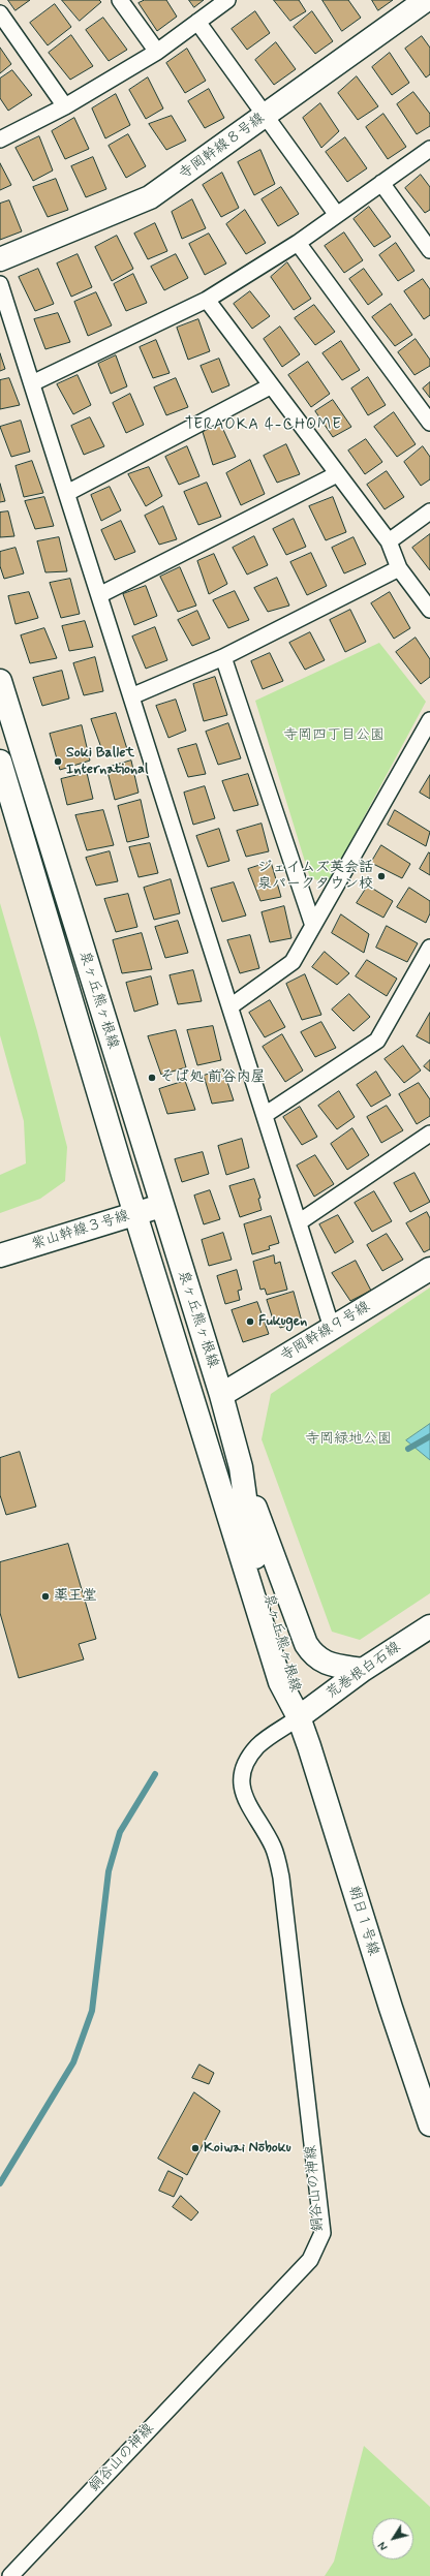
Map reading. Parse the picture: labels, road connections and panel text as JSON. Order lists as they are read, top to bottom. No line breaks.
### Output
{"streets":{"main road":["寺岡幹線８号線","泉ヶ丘熊ヶ根線","紫山幹線３号線","寺岡幹線９号線","荒巻根白石線","朝日１号線"],"street":["銅谷山の神線"]},"crossings":[["泉ヶ丘熊ヶ根線","紫山幹線３号線"],["泉ヶ丘熊ヶ根線","寺岡幹線９号線"],["泉ヶ丘熊ヶ根線","荒巻根白石線"],["泉ヶ丘熊ヶ根線","朝日１号線"],["泉ヶ丘熊ヶ根線","銅谷山の神線"],["荒巻根白石線","朝日１号線"],["荒巻根白石線","銅谷山の神線"],["朝日１号線","銅谷山の神線"]],"districts":["TERAOKA 4-CHOME"],"parks":["寺岡四丁目公園","寺岡緑地公園"],"places":["Soki Ballet International","ジェイムズ英会話 泉パークタウン校","そば処 前谷内屋","Fukugen","薬王堂","Koiwai Nōboku"],"north":"bottom left"}
